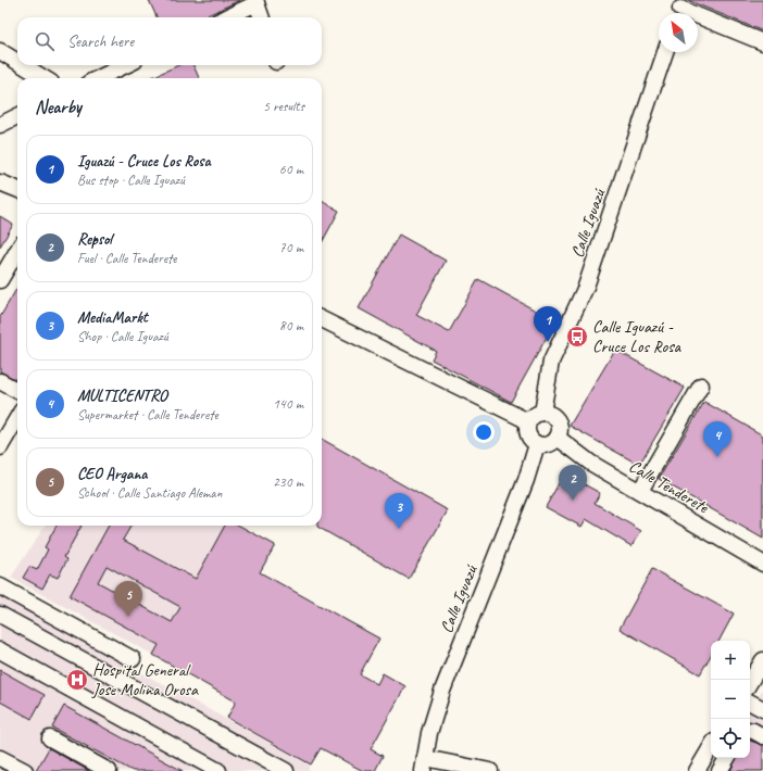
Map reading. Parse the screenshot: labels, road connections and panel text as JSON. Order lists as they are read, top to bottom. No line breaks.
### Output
{"streets":{"street":["Calle Iguazú","Calle Tenderete"]},"crossings":[["Calle Iguazú","Calle Tenderete"]],"places":{"bus stop":["Calle Iguazú - Cruce Los Rosa"],"hospital":["Hospital General Jose Molina Orosa"]},"north":"top left","page":{"search":"Search here","heading":["Nearby","5 results"],"list":[{"mark":"1","name":"Iguazú - Cruce Los Rosa","note":"Bus stop · Calle Iguazú","value":"60 m"},{"mark":"2","name":"Repsol","note":"Fuel · Calle Tenderete","value":"70 m"},{"mark":"3","name":"MediaMarkt","note":"Shop · Calle Iguazú","value":"80 m"},{"mark":"4","name":"MULTICENTRO","note":"Supermarket · Calle Tenderete","value":"140 m"},{"mark":"5","name":"CEO Argana","note":"School · Calle Santiago Aleman","value":"230 m"}],"pins":["1","4","2","3","5"],"map_buttons":["+","−"]}}
